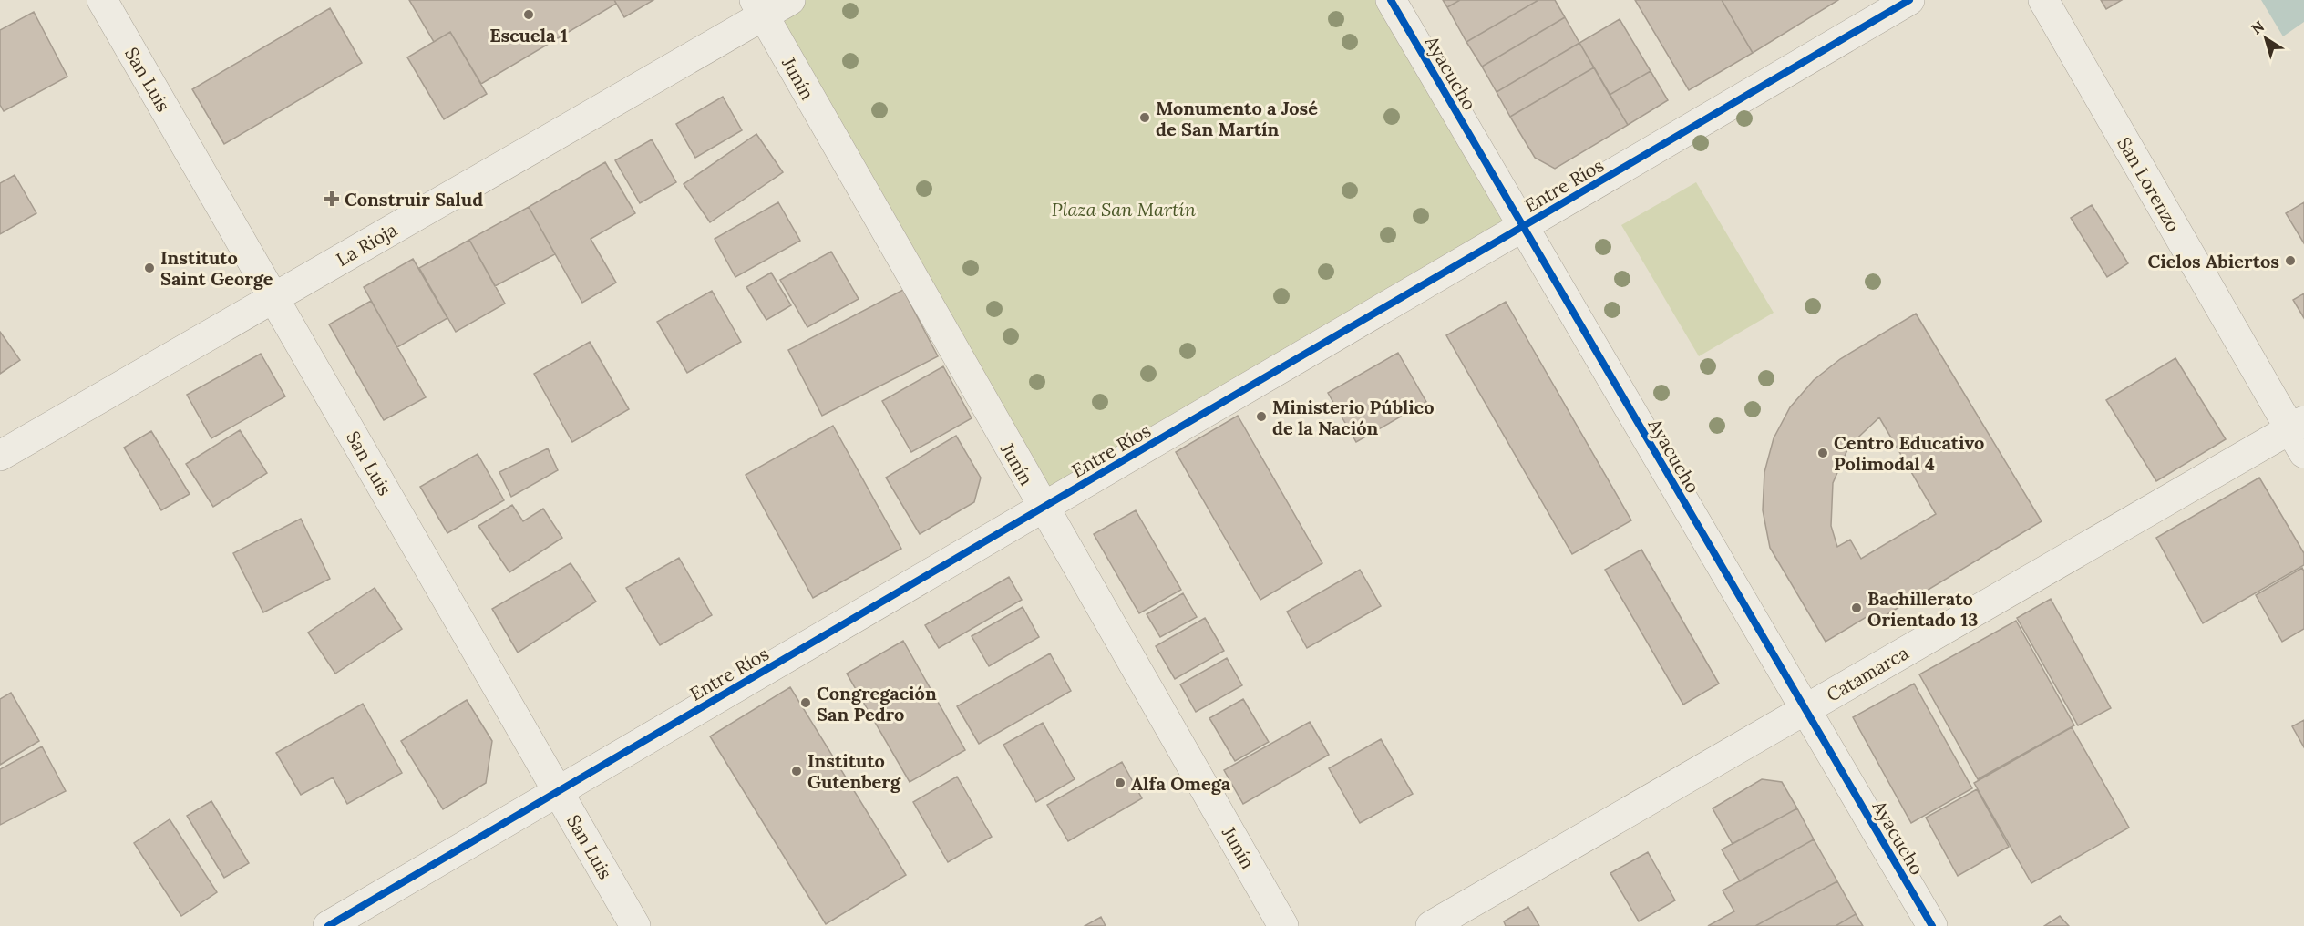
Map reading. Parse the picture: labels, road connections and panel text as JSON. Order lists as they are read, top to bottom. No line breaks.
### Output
{"streets":{"street":["Ayacucho","Junín","San Luis","San Lorenzo","Entre Ríos","La Rioja","Catamarca"]},"crossings":[["Ayacucho","Entre Ríos"],["Ayacucho","Catamarca"],["Junín","Entre Ríos"],["Junín","La Rioja"],["San Luis","Entre Ríos"],["San Luis","La Rioja"],["San Lorenzo","Catamarca"]],"parks":["Plaza San Martín"],"places":{"other":["Escuela 1","Monumento a José de San Martín","Cielos Abiertos","Instituto Saint George","Ministerio Público de la Nación","Centro Educativo Polimodal 4","Bachillerato Orientado 13","Congregación San Pedro","Instituto Gutenberg","Alfa Omega"],"health":["Construir Salud"]},"north":"top left"}
